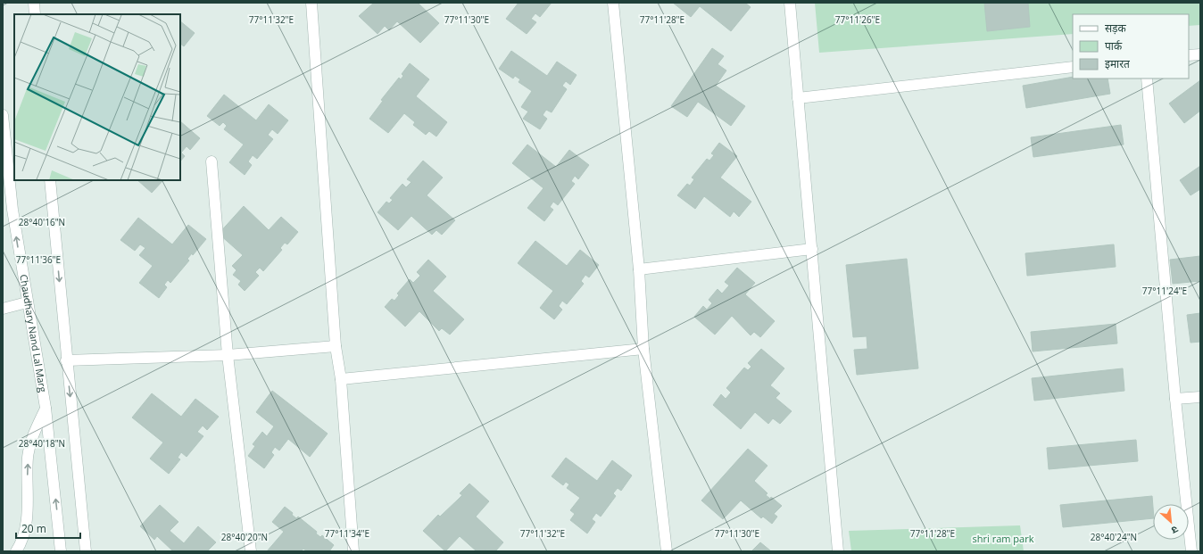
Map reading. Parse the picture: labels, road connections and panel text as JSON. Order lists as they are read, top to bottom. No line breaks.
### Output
{"streets":{"street":["Chaudhary Nand Lal Marg"]},"parks":["shri ram park"],"legend":["सड़क","पार्क","इमारत"],"scale_bar":"20 m","north":"bottom right","coordinates":["77°11'32\"E","77°11'30\"E","77°11'28\"E","77°11'26\"E","28°40'16\"N","77°11'36\"E","77°11'24\"E","28°40'18\"N","77°11'34\"E","28°40'20\"N","28°40'24\"N"]}
